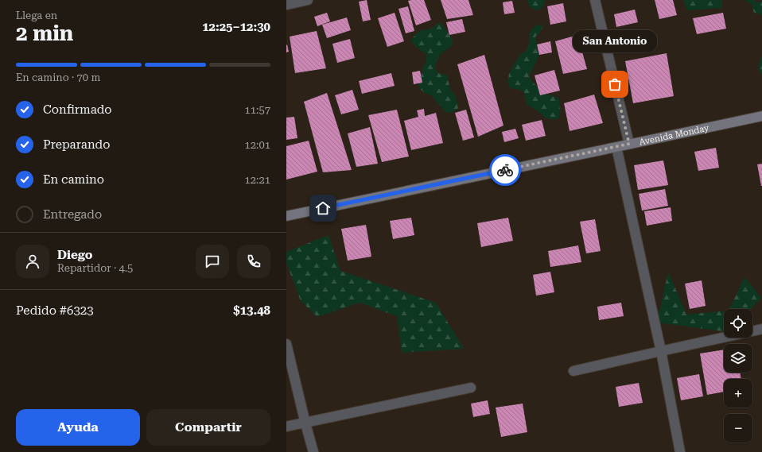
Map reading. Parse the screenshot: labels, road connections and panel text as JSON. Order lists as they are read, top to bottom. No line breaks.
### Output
{"streets":{"main road":["Avenida Monday"]},"places":["San Antonio"],"page":{"heading":["2 min","Llega en","12:25–12:30"],"panel":["Diego","Repartidor · 4.5","Pedido #6323","$13.48"],"bubble":"San Antonio","bar":"En camino · 70 m","list":[["Confirmado","11:57"],["Preparando","12:01"],["En camino","12:21"],"Entregado"],"map_buttons":["+","−"],"buttons":["Ayuda","Compartir"]}}
